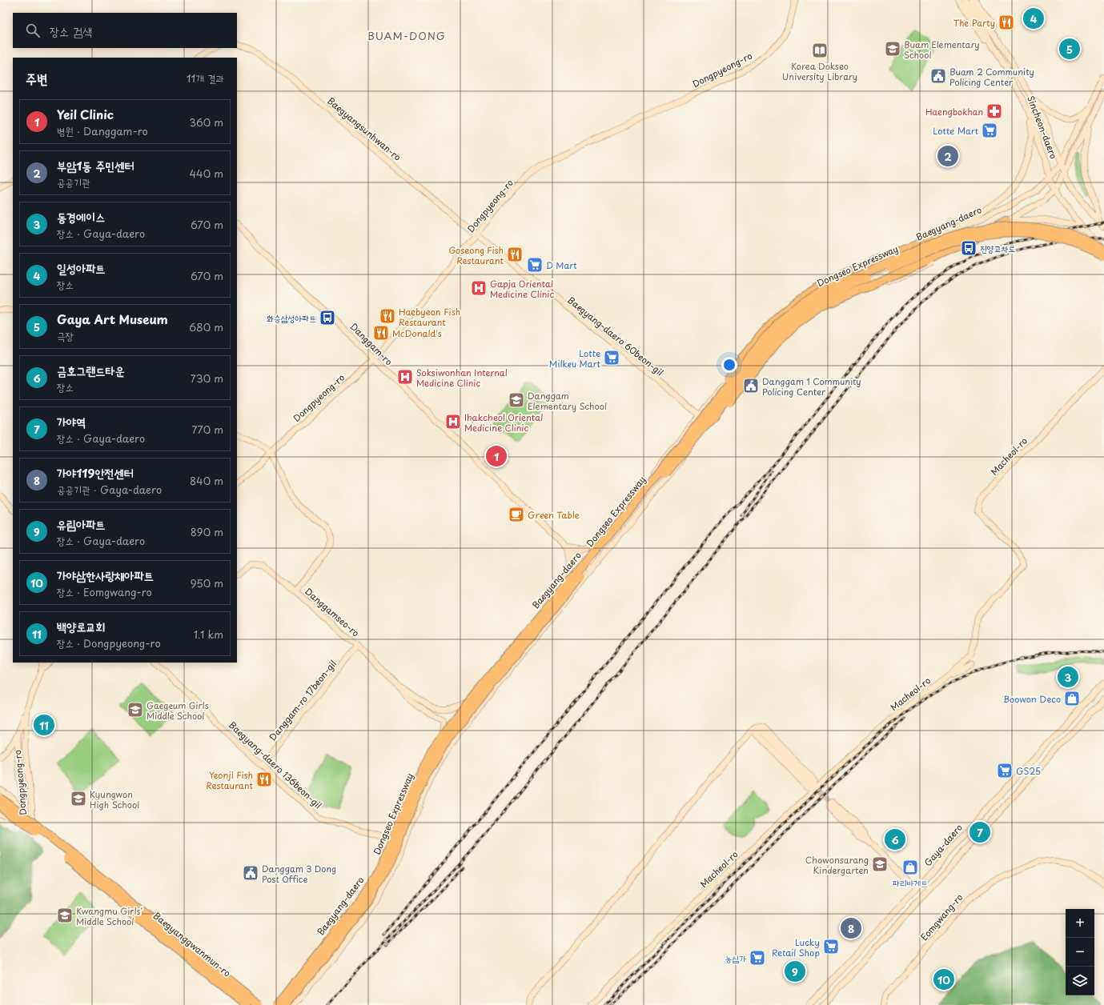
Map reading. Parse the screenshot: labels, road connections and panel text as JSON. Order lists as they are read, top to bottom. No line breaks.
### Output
{"streets":{"highway":["Dongseo Expressway"],"main road":["Dongpyeong-ro","Sincheon-daero","Baegyangsunhwan-ro","Baegyang-daero","Baegyang-daero 60beon-gil","Danggam-ro","Macheol-ro","Danggamseo-ro","Danggam-ro 17beon-gil","Baegyang-daero 136beon-gil","Gaya-daero","Eomgwang-ro","Baegyanggwanmun-ro"]},"crossings":[["Dongpyeong-ro","Baegyangsunhwan-ro"],["Dongpyeong-ro","Baegyang-daero 60beon-gil"],["Dongpyeong-ro","Danggam-ro"],["Dongpyeong-ro","Danggamseo-ro"],["Dongpyeong-ro","Baegyanggwanmun-ro"],["Sincheon-daero","Baegyang-daero"],["Sincheon-daero","Dongseo Expressway"],["Baegyangsunhwan-ro","Baegyang-daero 60beon-gil"],["Baegyang-daero","Baegyang-daero 60beon-gil"],["Baegyang-daero","Danggam-ro"],["Baegyang-daero","Baegyang-daero 136beon-gil"],["Danggamseo-ro","Danggam-ro 17beon-gil"],["Danggam-ro 17beon-gil","Baegyang-daero 136beon-gil"]],"districts":["BUAM-DONG"],"places":{"restaurant":["The Party","Goseong Fish Restaurant","Haebyeon Fish Restaurant","McDonald's","Yeonji Fish Restaurant"],"school or university":["Buam Elementary School","Danggam Elementary School","Gaegeum Girls Middle School","Kyungwon High School","Chowonsarang Kindergarten","Kwangmu Girls' Middle School"],"library":["Korea Dokseo University Library"],"public building":["Buam 2 Community Policing Center","Danggam 1 Community Policing Center","Danggam 3 Dong Post Office"],"pharmacy":["Haengbokhan"],"supermarket":["Lotte Mart","D Mart","Lotte Milkeu Mart","GS25","Lucky Retail Shop","농심가"],"bus stop":["진양교차로","화승삼성아파트"],"hospital":["Gapja Oriental Medicine Clinic","Soksiwonhan Internal Medicine Clinic","Ihakcheol Oriental Medicine Clinic"],"cafe":["Green Table"],"shop":["Boowon Deco","파리바게트"]},"page":{"pins":["4","5","2","1","3","11","7","6","8","9","10"],"search":"장소 검색","heading":["주변","11개 결과"],"list":[{"mark":"1","name":"Yeil Clinic","note":"병원 · Danggam-ro","value":"360 m"},{"mark":"2","name":"부암1동 주민센터","note":"공공기관","value":"440 m"},{"mark":"3","name":"동경에이스","note":"장소 · Gaya-daero","value":"670 m"},{"mark":"4","name":"일성아파트","note":"장소","value":"670 m"},{"mark":"5","name":"Gaya Art Museum","note":"극장","value":"680 m"},{"mark":"6","name":"금호그랜드타운","note":"장소","value":"730 m"},{"mark":"7","name":"가야역","note":"장소 · Gaya-daero","value":"770 m"},{"mark":"8","name":"가야119안전센터","note":"공공기관 · Gaya-daero","value":"840 m"},{"mark":"9","name":"유림아파트","note":"장소 · Gaya-daero","value":"890 m"},{"mark":"10","name":"가야삼한사랑채아파트","note":"장소 · Eomgwang-ro","value":"950 m"},{"mark":"11","name":"백양로교회","note":"장소 · Dongpyeong-ro","value":"1.1 km"}],"map_buttons":["+","−"]}}
